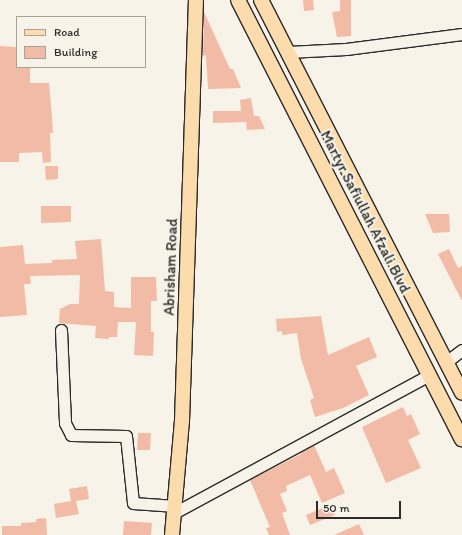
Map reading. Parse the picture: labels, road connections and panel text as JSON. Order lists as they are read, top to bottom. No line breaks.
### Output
{"streets":{"main road":["Martyr Safiullah Afzali Blvd","Abrisham Road"]},"legend":["Road","Building"],"scale_bar":"50 m"}
